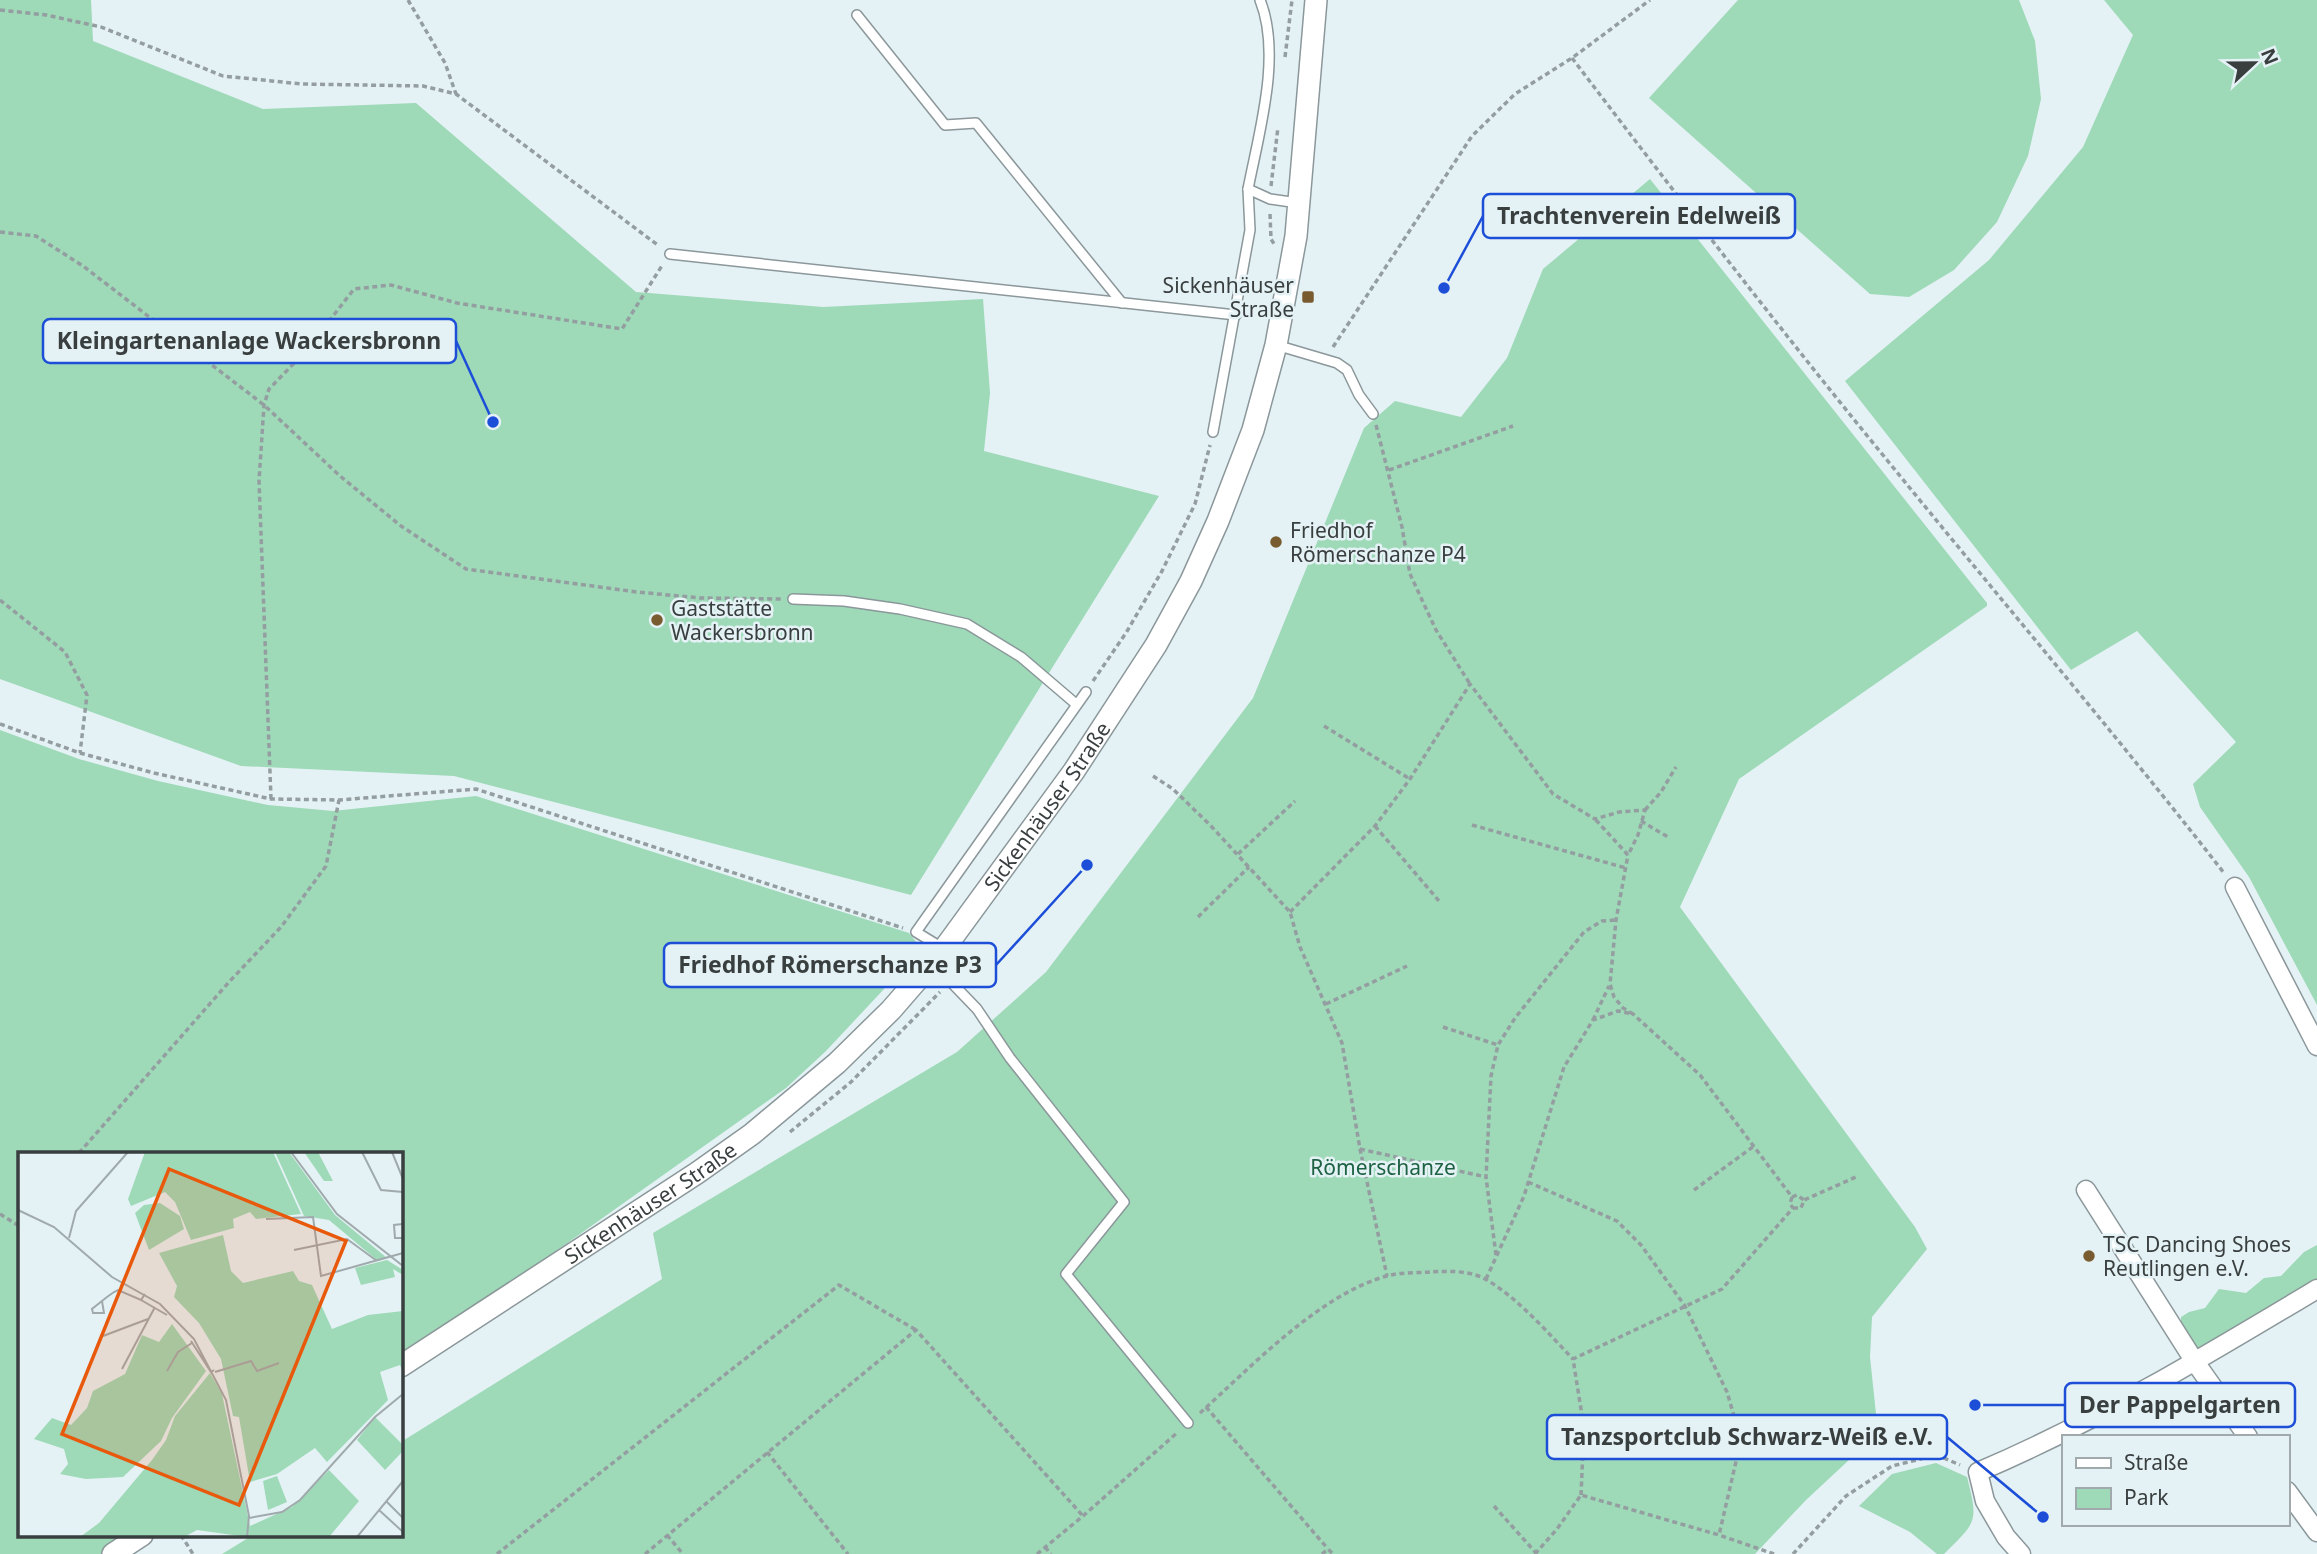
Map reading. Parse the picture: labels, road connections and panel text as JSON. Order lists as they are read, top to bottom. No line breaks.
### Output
{"streets":{"street":["Sickenhäuser Straße"]},"parks":["Römerschanze"],"places":{"other":["Trachtenverein Edelweiß","Kleingartenanlage Wackersbronn","Friedhof Römerschanze P4","Gaststätte Wackersbronn","Friedhof Römerschanze P3","TSC Dancing Shoes Reutlingen e.V.","Der Pappelgarten","Tanzsportclub Schwarz-Weiß e.V."],"transit":["Sickenhäuser Straße"]},"legend":["Straße","Park"],"north":"right"}
